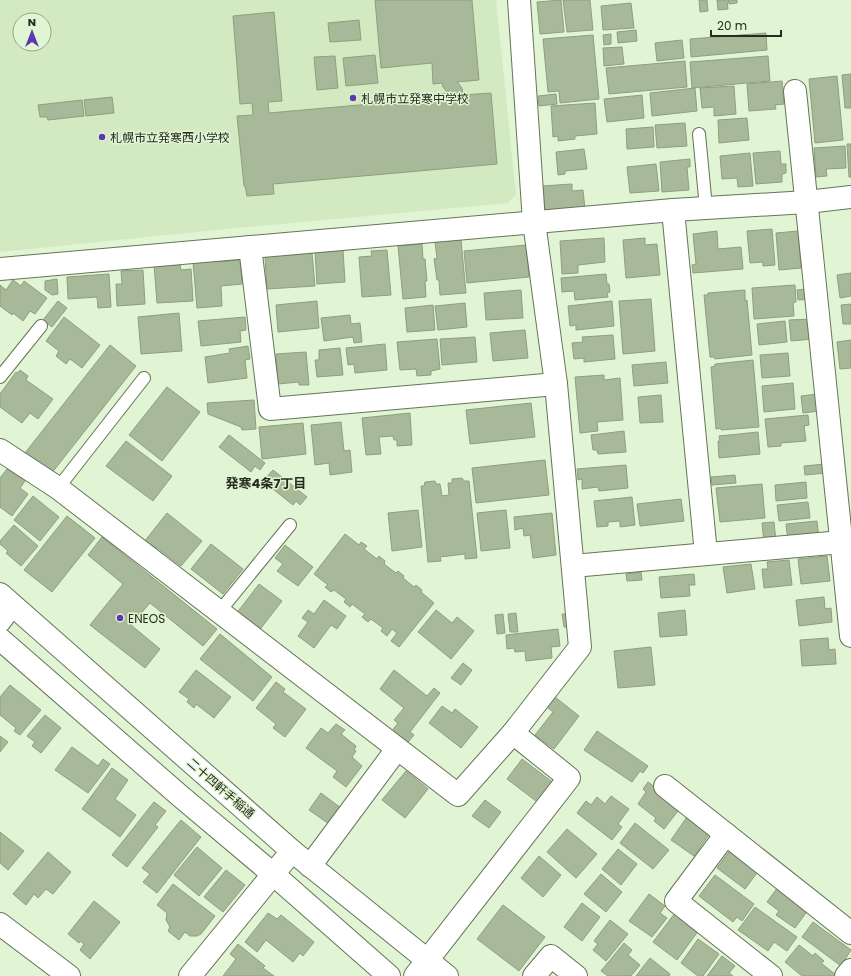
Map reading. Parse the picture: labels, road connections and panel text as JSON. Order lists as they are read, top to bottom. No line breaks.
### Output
{"streets":{"street":["二十四軒手稲通"]},"districts":["発寒4条7丁目"],"places":["札幌市立発寒中学校","札幌市立発寒西小学校","ENEOS"],"scale_bar":"20 m","north":"top"}
